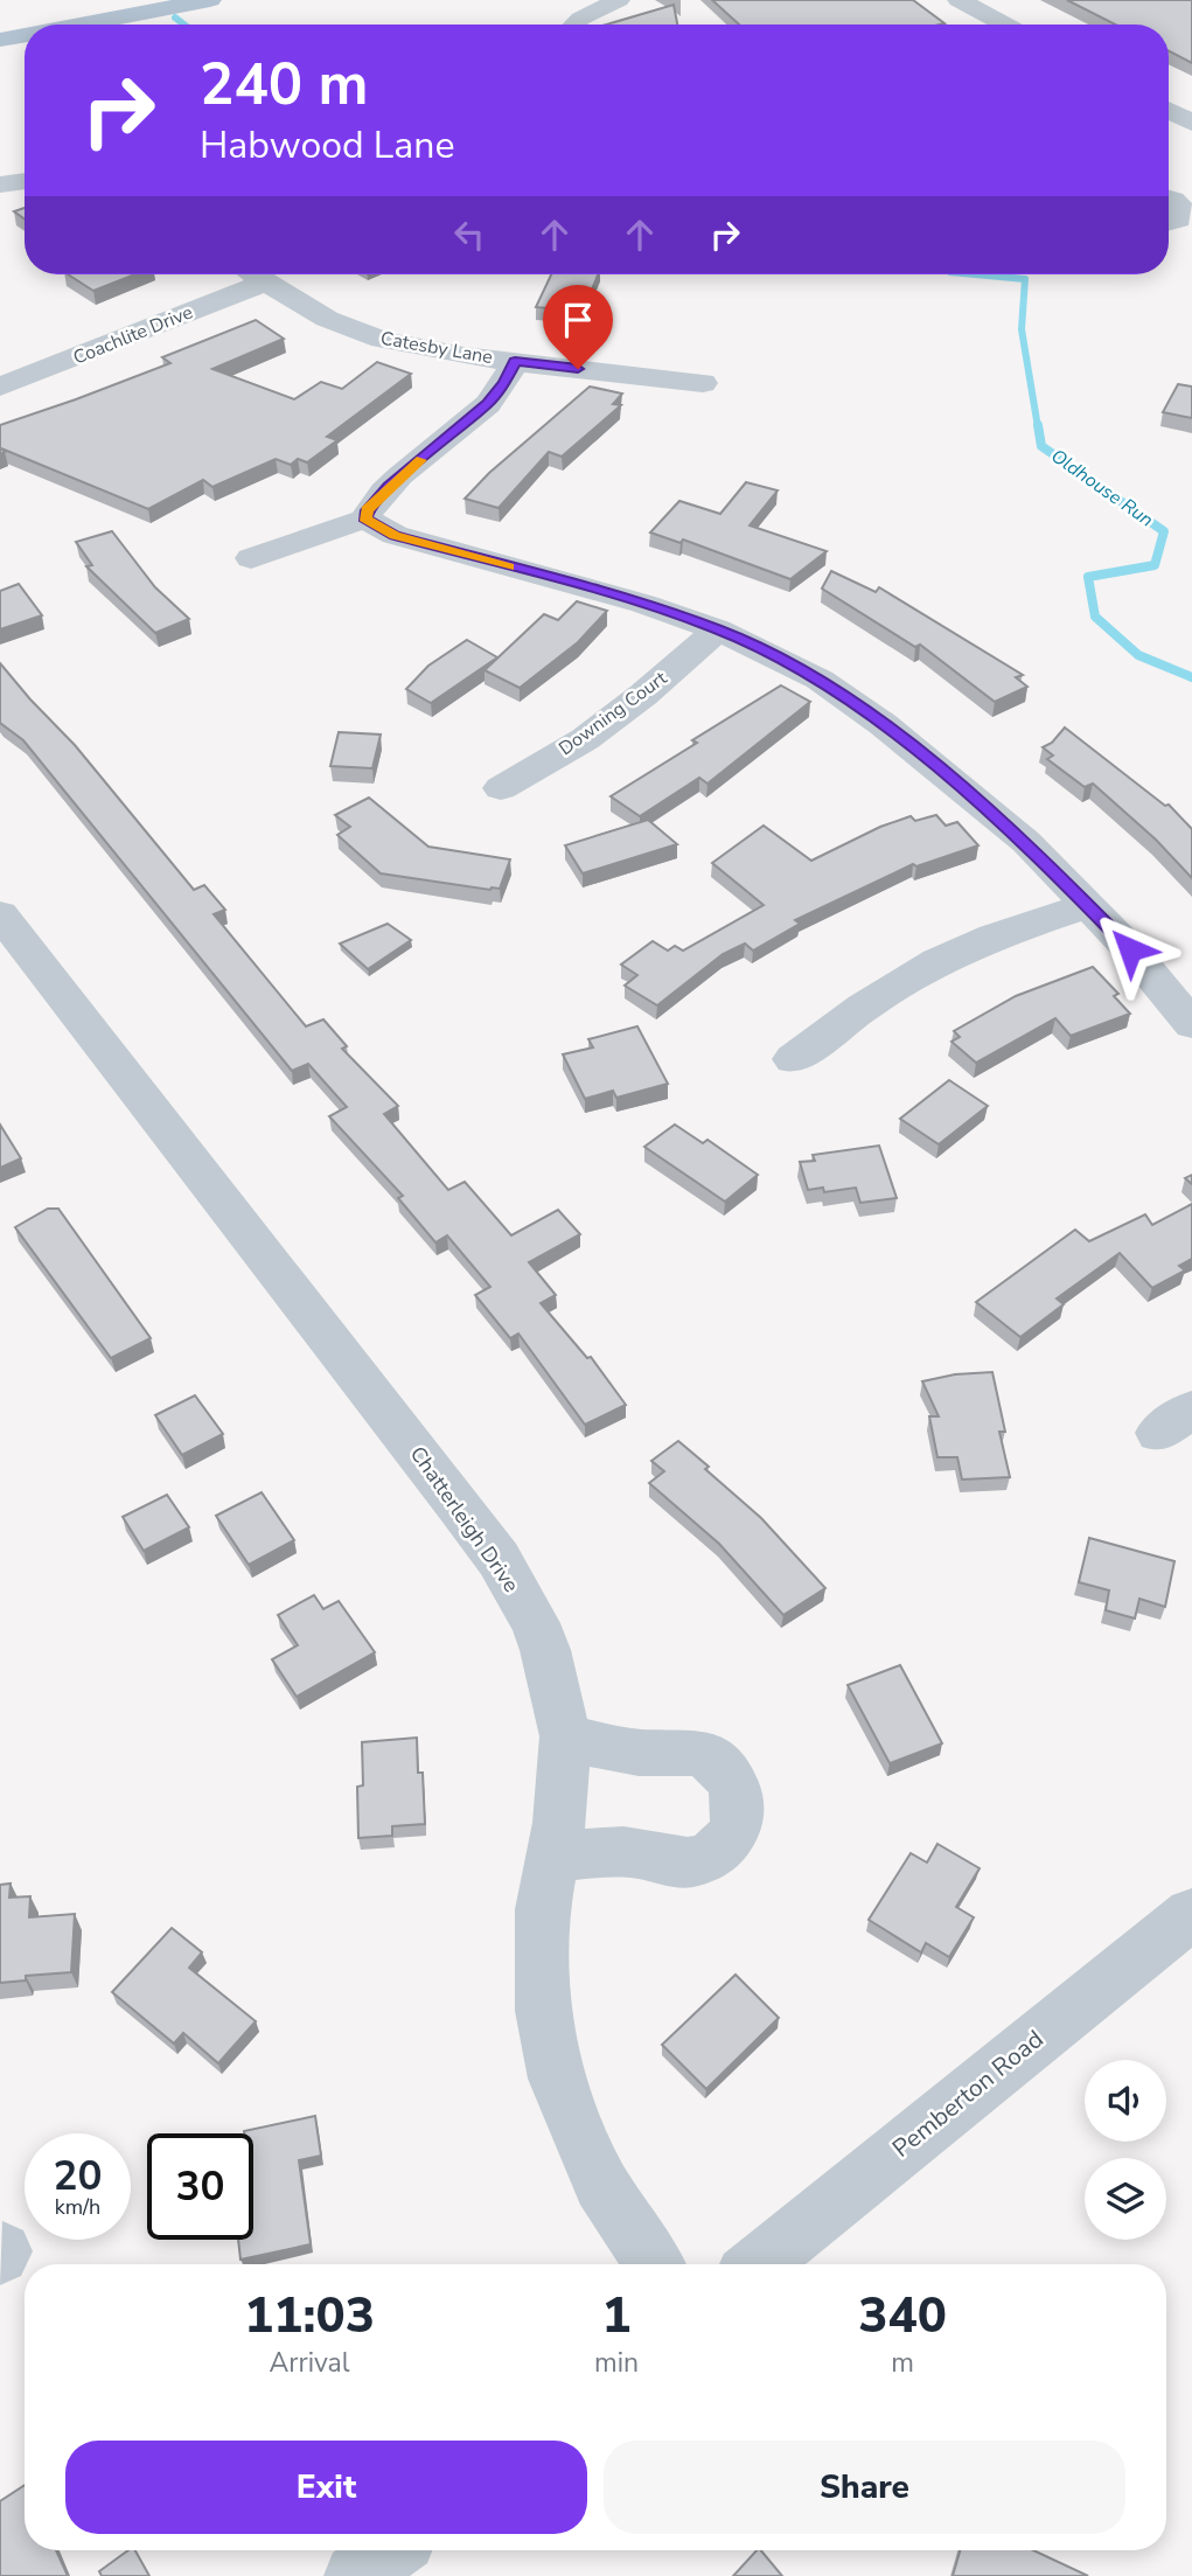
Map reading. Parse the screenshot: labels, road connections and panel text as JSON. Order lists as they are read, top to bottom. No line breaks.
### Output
{"streets":{"street":["Coachlite Drive","Catesby Lane","Downing Court","Chatterleigh Drive","Pemberton Road"]},"crossings":[["Coachlite Drive","Catesby Lane"]],"water":["Oldhouse Run"],"page":{"turn":["240 m","Habwood Lane"],"speed":"20 km/h","limit":"30","eta":["11:03","Arrival","1","min","340","m"],"buttons":["Exit","Share"]}}
